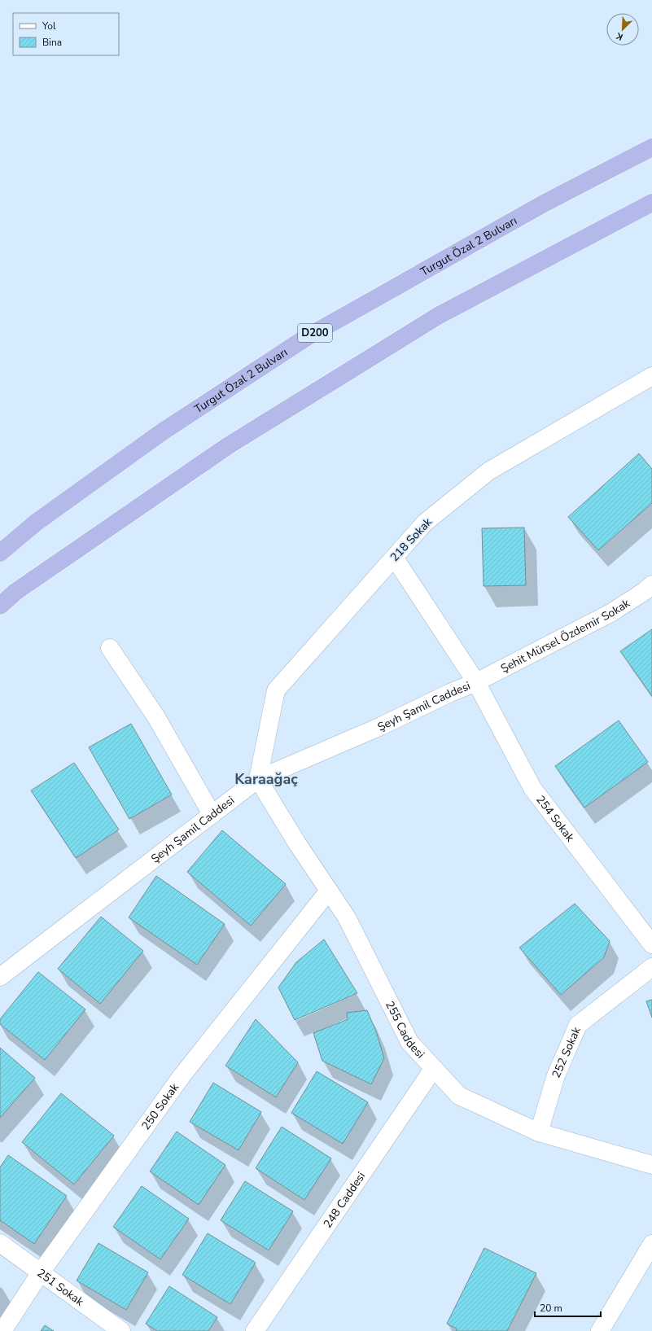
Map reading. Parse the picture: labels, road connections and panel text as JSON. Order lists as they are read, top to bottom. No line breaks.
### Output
{"streets":{"highway":["Turgut Özal 2 Bulvarı","D200"],"street":["218 Sokak","Şehit Mürsel Özdemir Sokak","Şeyh Şamil Caddesi","254 Sokak","255 Caddesi","252 Sokak","250 Sokak","248 Caddesi","251 Sokak"]},"crossings":[["218 Sokak","Şeyh Şamil Caddesi"],["218 Sokak","254 Sokak"],["218 Sokak","255 Caddesi"],["Şehit Mürsel Özdemir Sokak","Şeyh Şamil Caddesi"],["Şehit Mürsel Özdemir Sokak","254 Sokak"],["Şeyh Şamil Caddesi","254 Sokak"],["Şeyh Şamil Caddesi","255 Caddesi"],["255 Caddesi","252 Sokak"],["255 Caddesi","250 Sokak"],["255 Caddesi","248 Caddesi"],["250 Sokak","251 Sokak"]],"districts":["Karaağaç"],"legend":["Yol","Bina"],"scale_bar":"20 m","north":"bottom left"}
